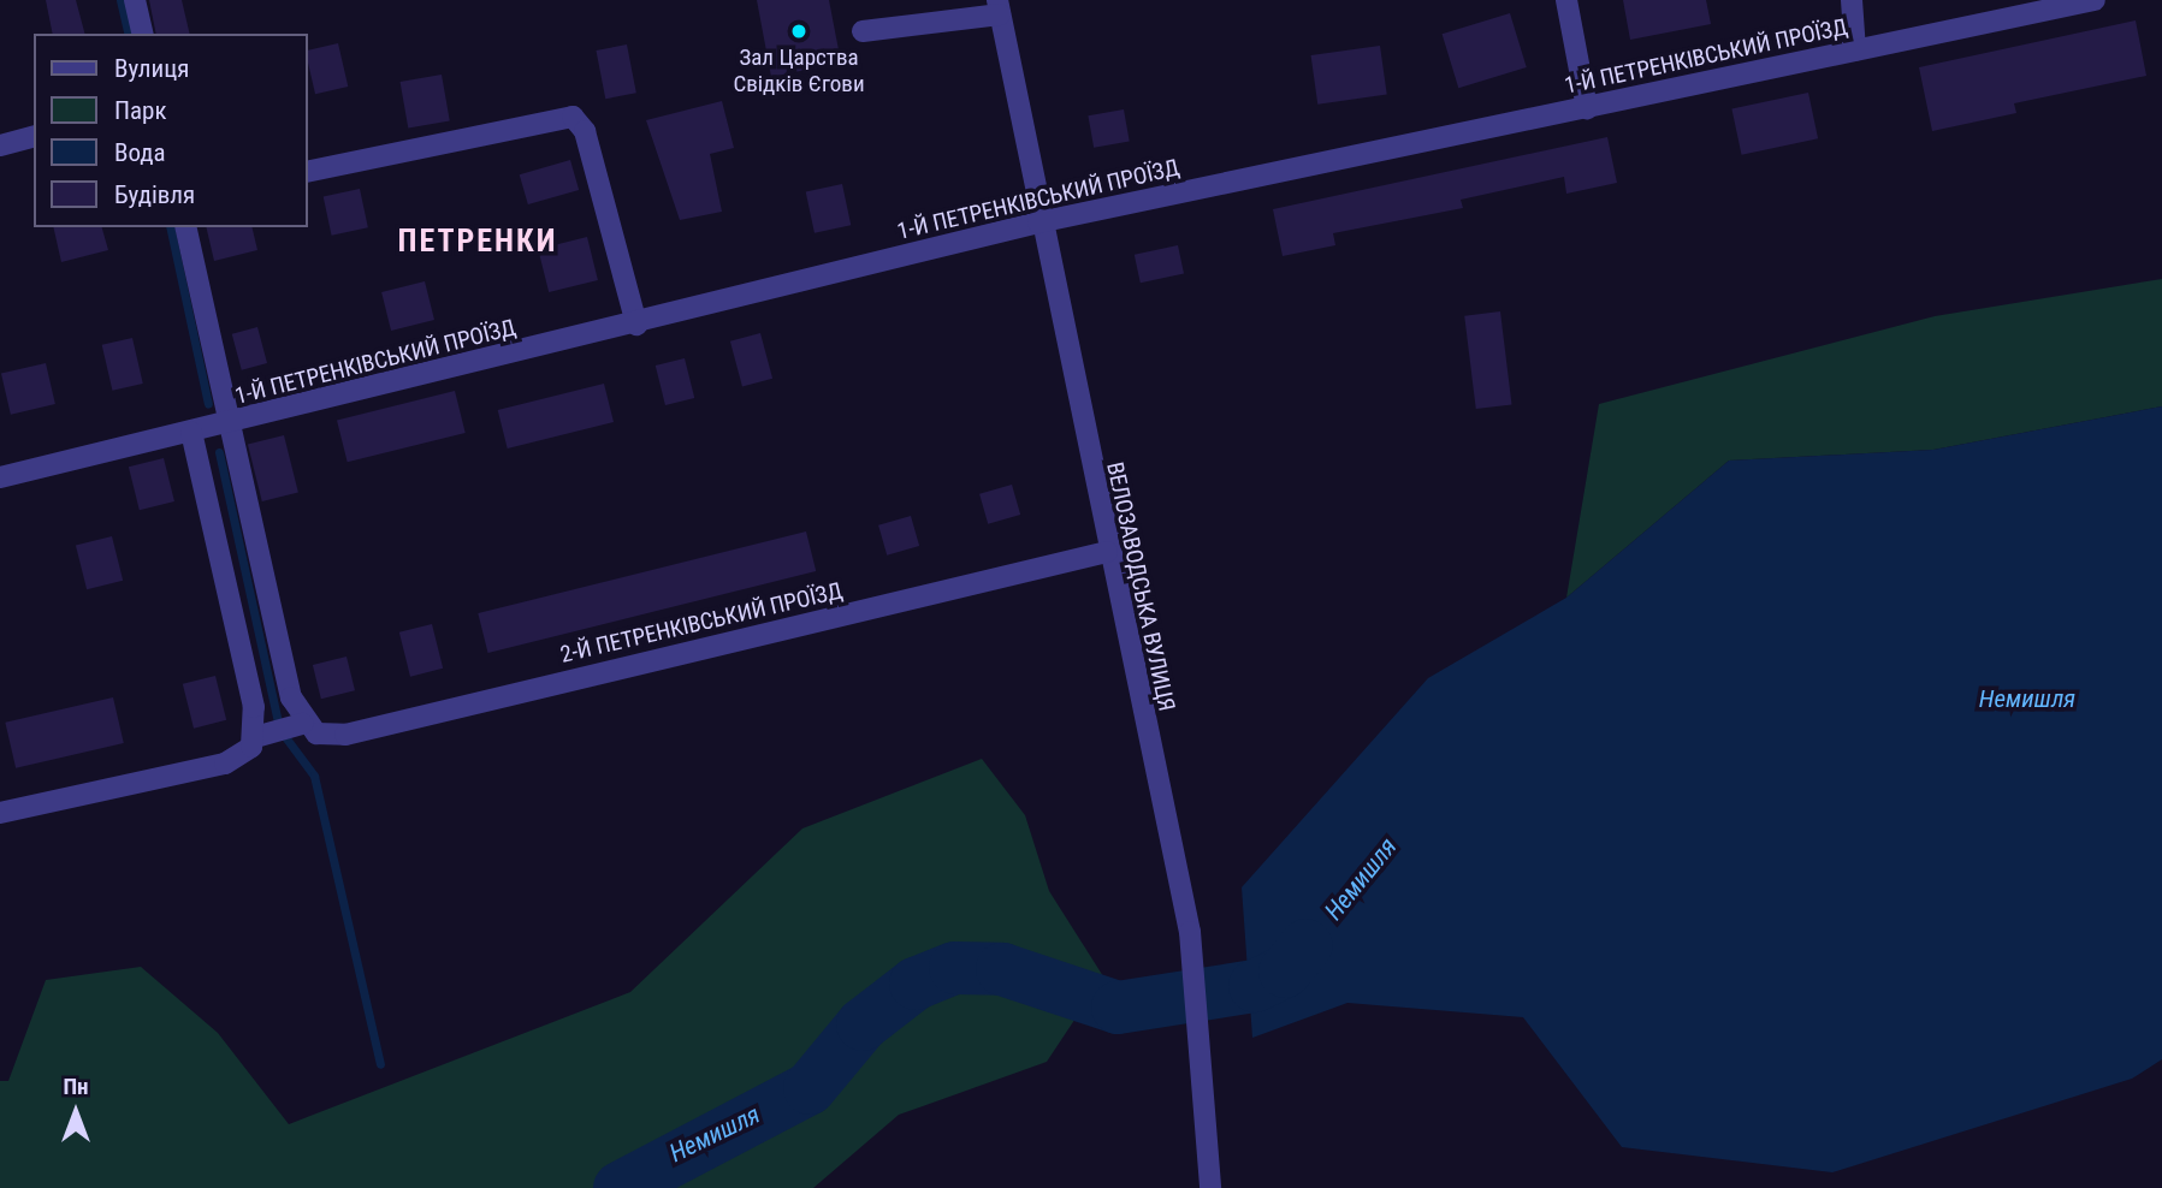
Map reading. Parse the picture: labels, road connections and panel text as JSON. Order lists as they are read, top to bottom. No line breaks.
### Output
{"streets":{"street":["1-Й ПЕТРЕНКІВСЬКИЙ ПРОЇЗД","ВЕЛОЗАВОДСЬКА ВУЛИЦЯ","2-Й ПЕТРЕНКІВСЬКИЙ ПРОЇЗД"]},"crossings":[["1-Й ПЕТРЕНКІВСЬКИЙ ПРОЇЗД","ВЕЛОЗАВОДСЬКА ВУЛИЦЯ"],["ВЕЛОЗАВОДСЬКА ВУЛИЦЯ","2-Й ПЕТРЕНКІВСЬКИЙ ПРОЇЗД"]],"districts":["ПЕТРЕНКИ"],"water":["Немишля"],"places":["Зал Царства Свідків Єгови"],"legend":["Вулиця","Парк","Вода","Будівля"],"north":"top"}
